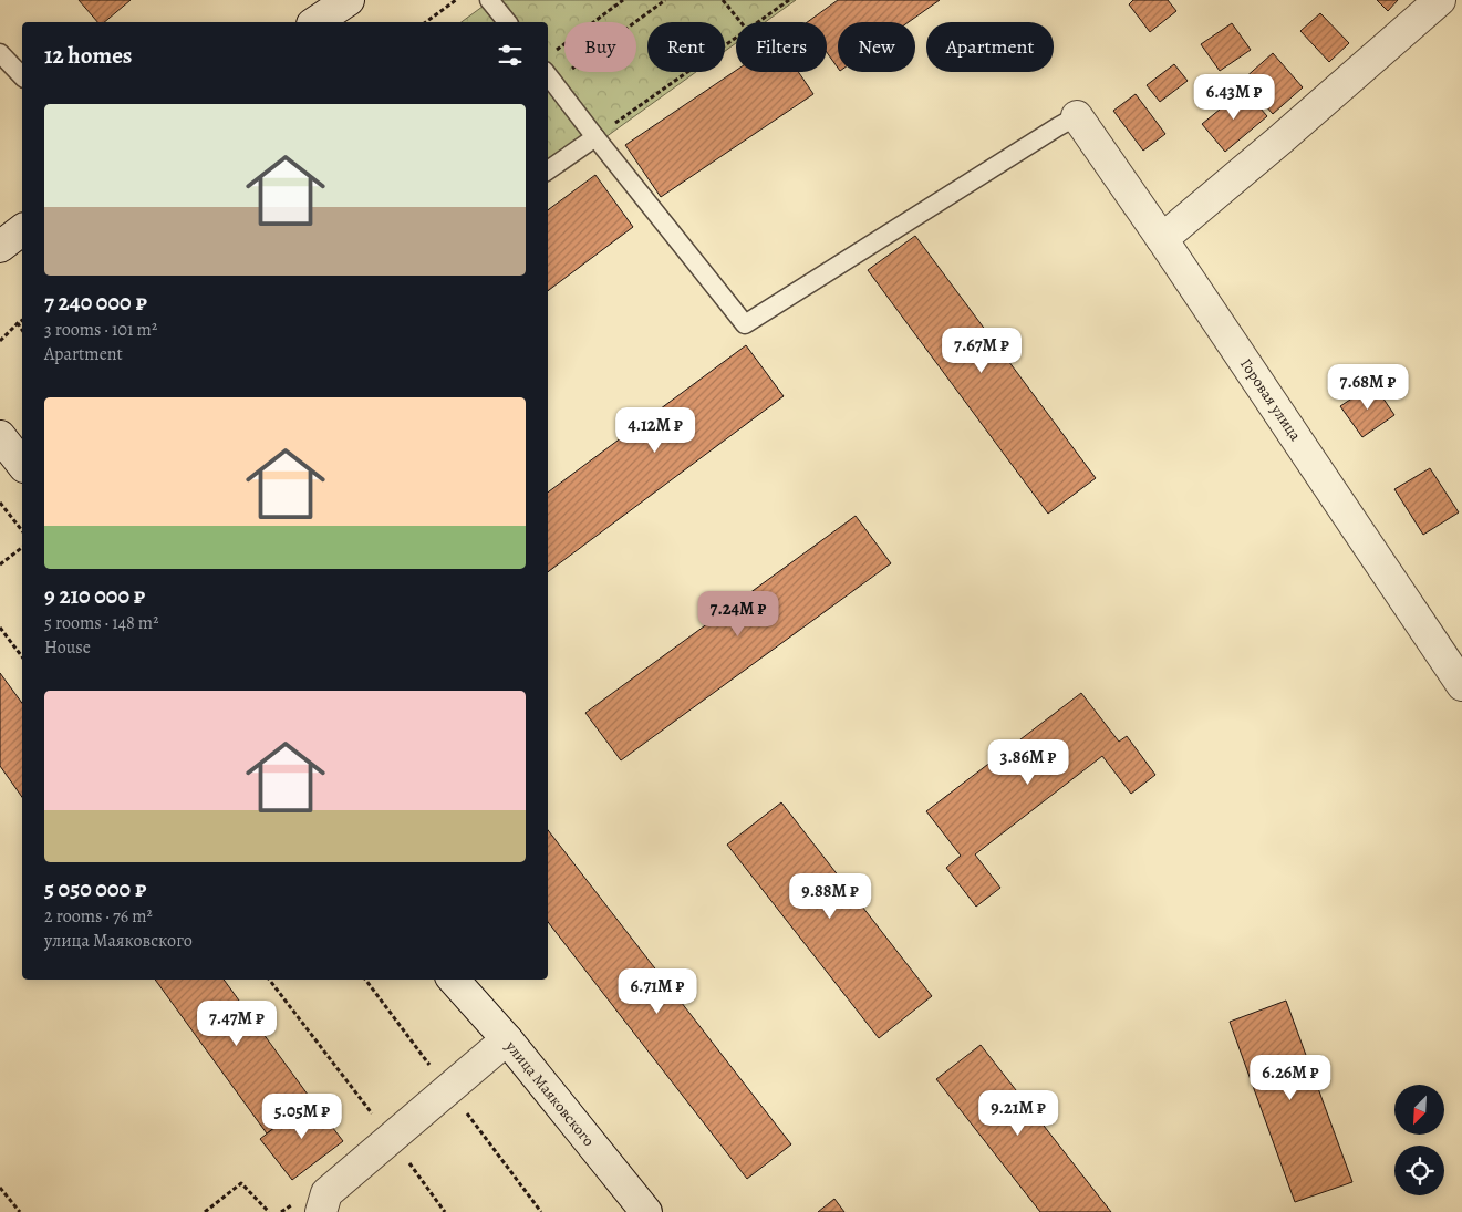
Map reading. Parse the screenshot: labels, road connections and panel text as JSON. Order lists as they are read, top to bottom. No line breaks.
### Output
{"streets":{"street":["Горовая улица","улица Маяковского"]},"north":"bottom left","page":{"chip":["Buy","Rent","Filters","New","Apartment"],"heading":"12 homes","price":["6.43M ₽","7.67M ₽","7.68M ₽","4.12M ₽","7.24M ₽","3.86M ₽","9.88M ₽","6.71M ₽","7.47M ₽","6.26M ₽","9.21M ₽","5.05M ₽"],"list":[{"name":"7 240 000 ₽","note":"3 rooms · 101 m² · Apartment"},{"name":"9 210 000 ₽","note":"5 rooms · 148 m² · House"},{"name":"5 050 000 ₽","note":"2 rooms · 76 m² · улица Маяковского"}]}}
